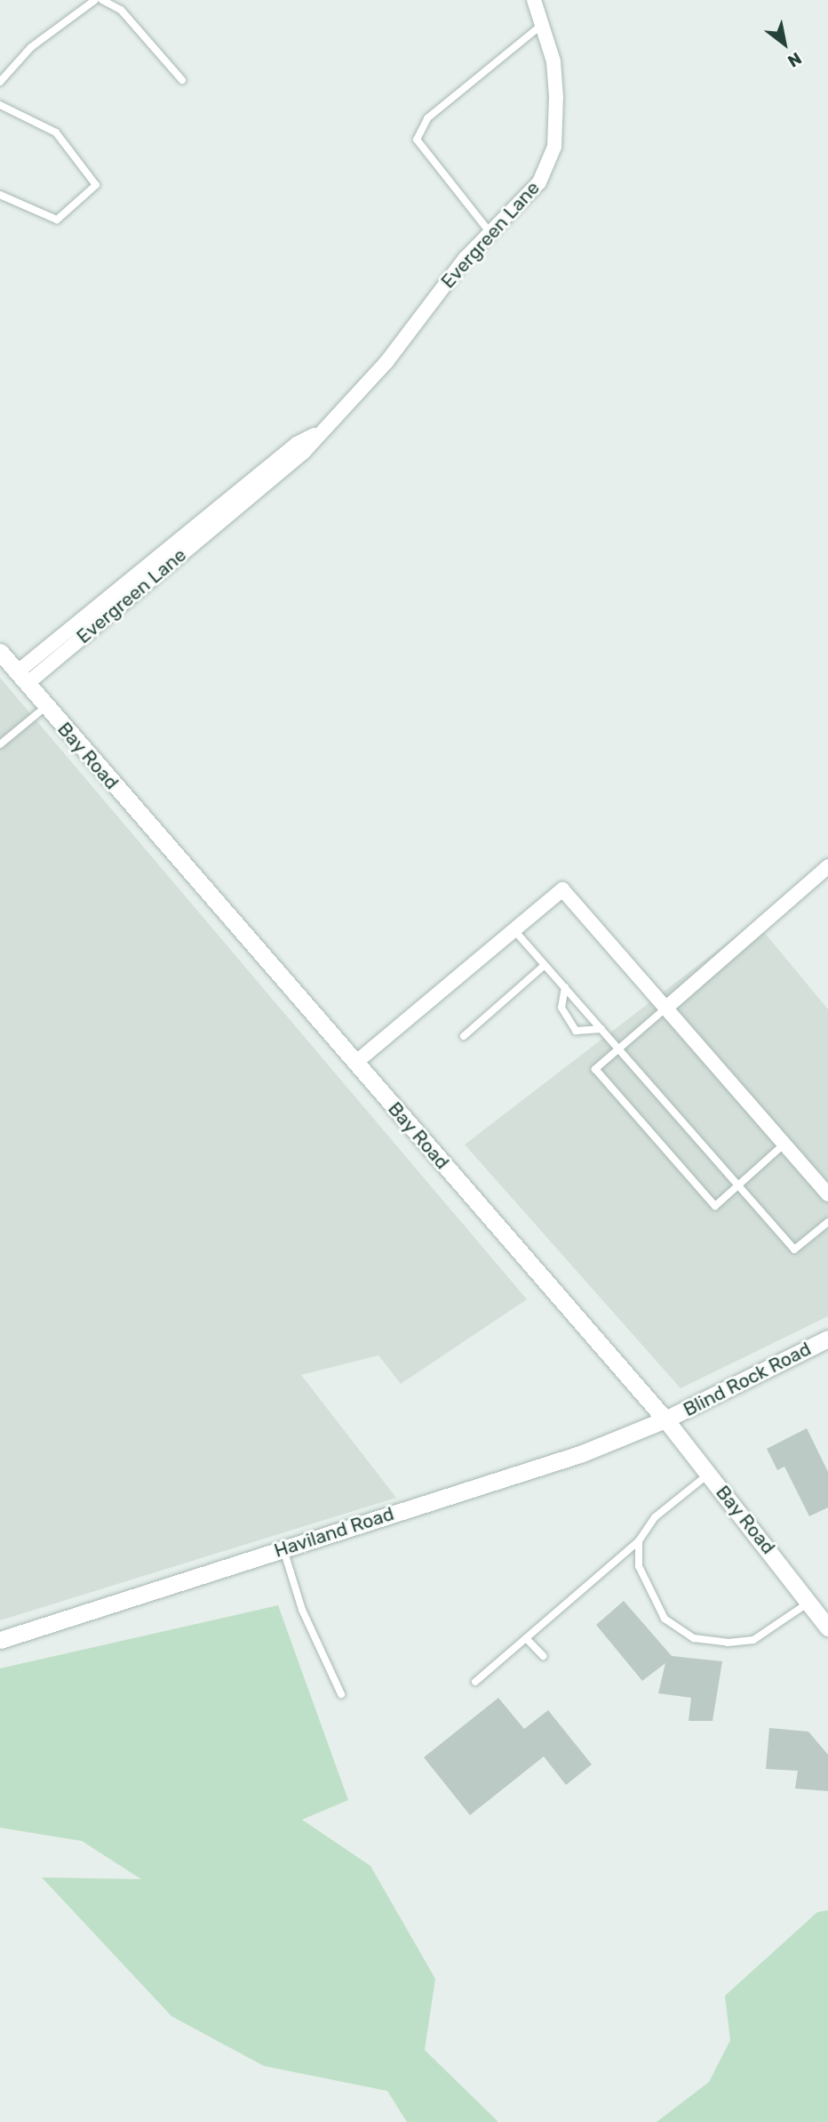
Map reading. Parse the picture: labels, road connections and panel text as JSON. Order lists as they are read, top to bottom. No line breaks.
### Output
{"streets":{"street":["Evergreen Lane","Bay Road","Blind Rock Road","Haviland Road"]},"crossings":[["Evergreen Lane","Bay Road"],["Bay Road","Blind Rock Road"],["Bay Road","Haviland Road"],["Blind Rock Road","Haviland Road"]],"north":"bottom right"}
